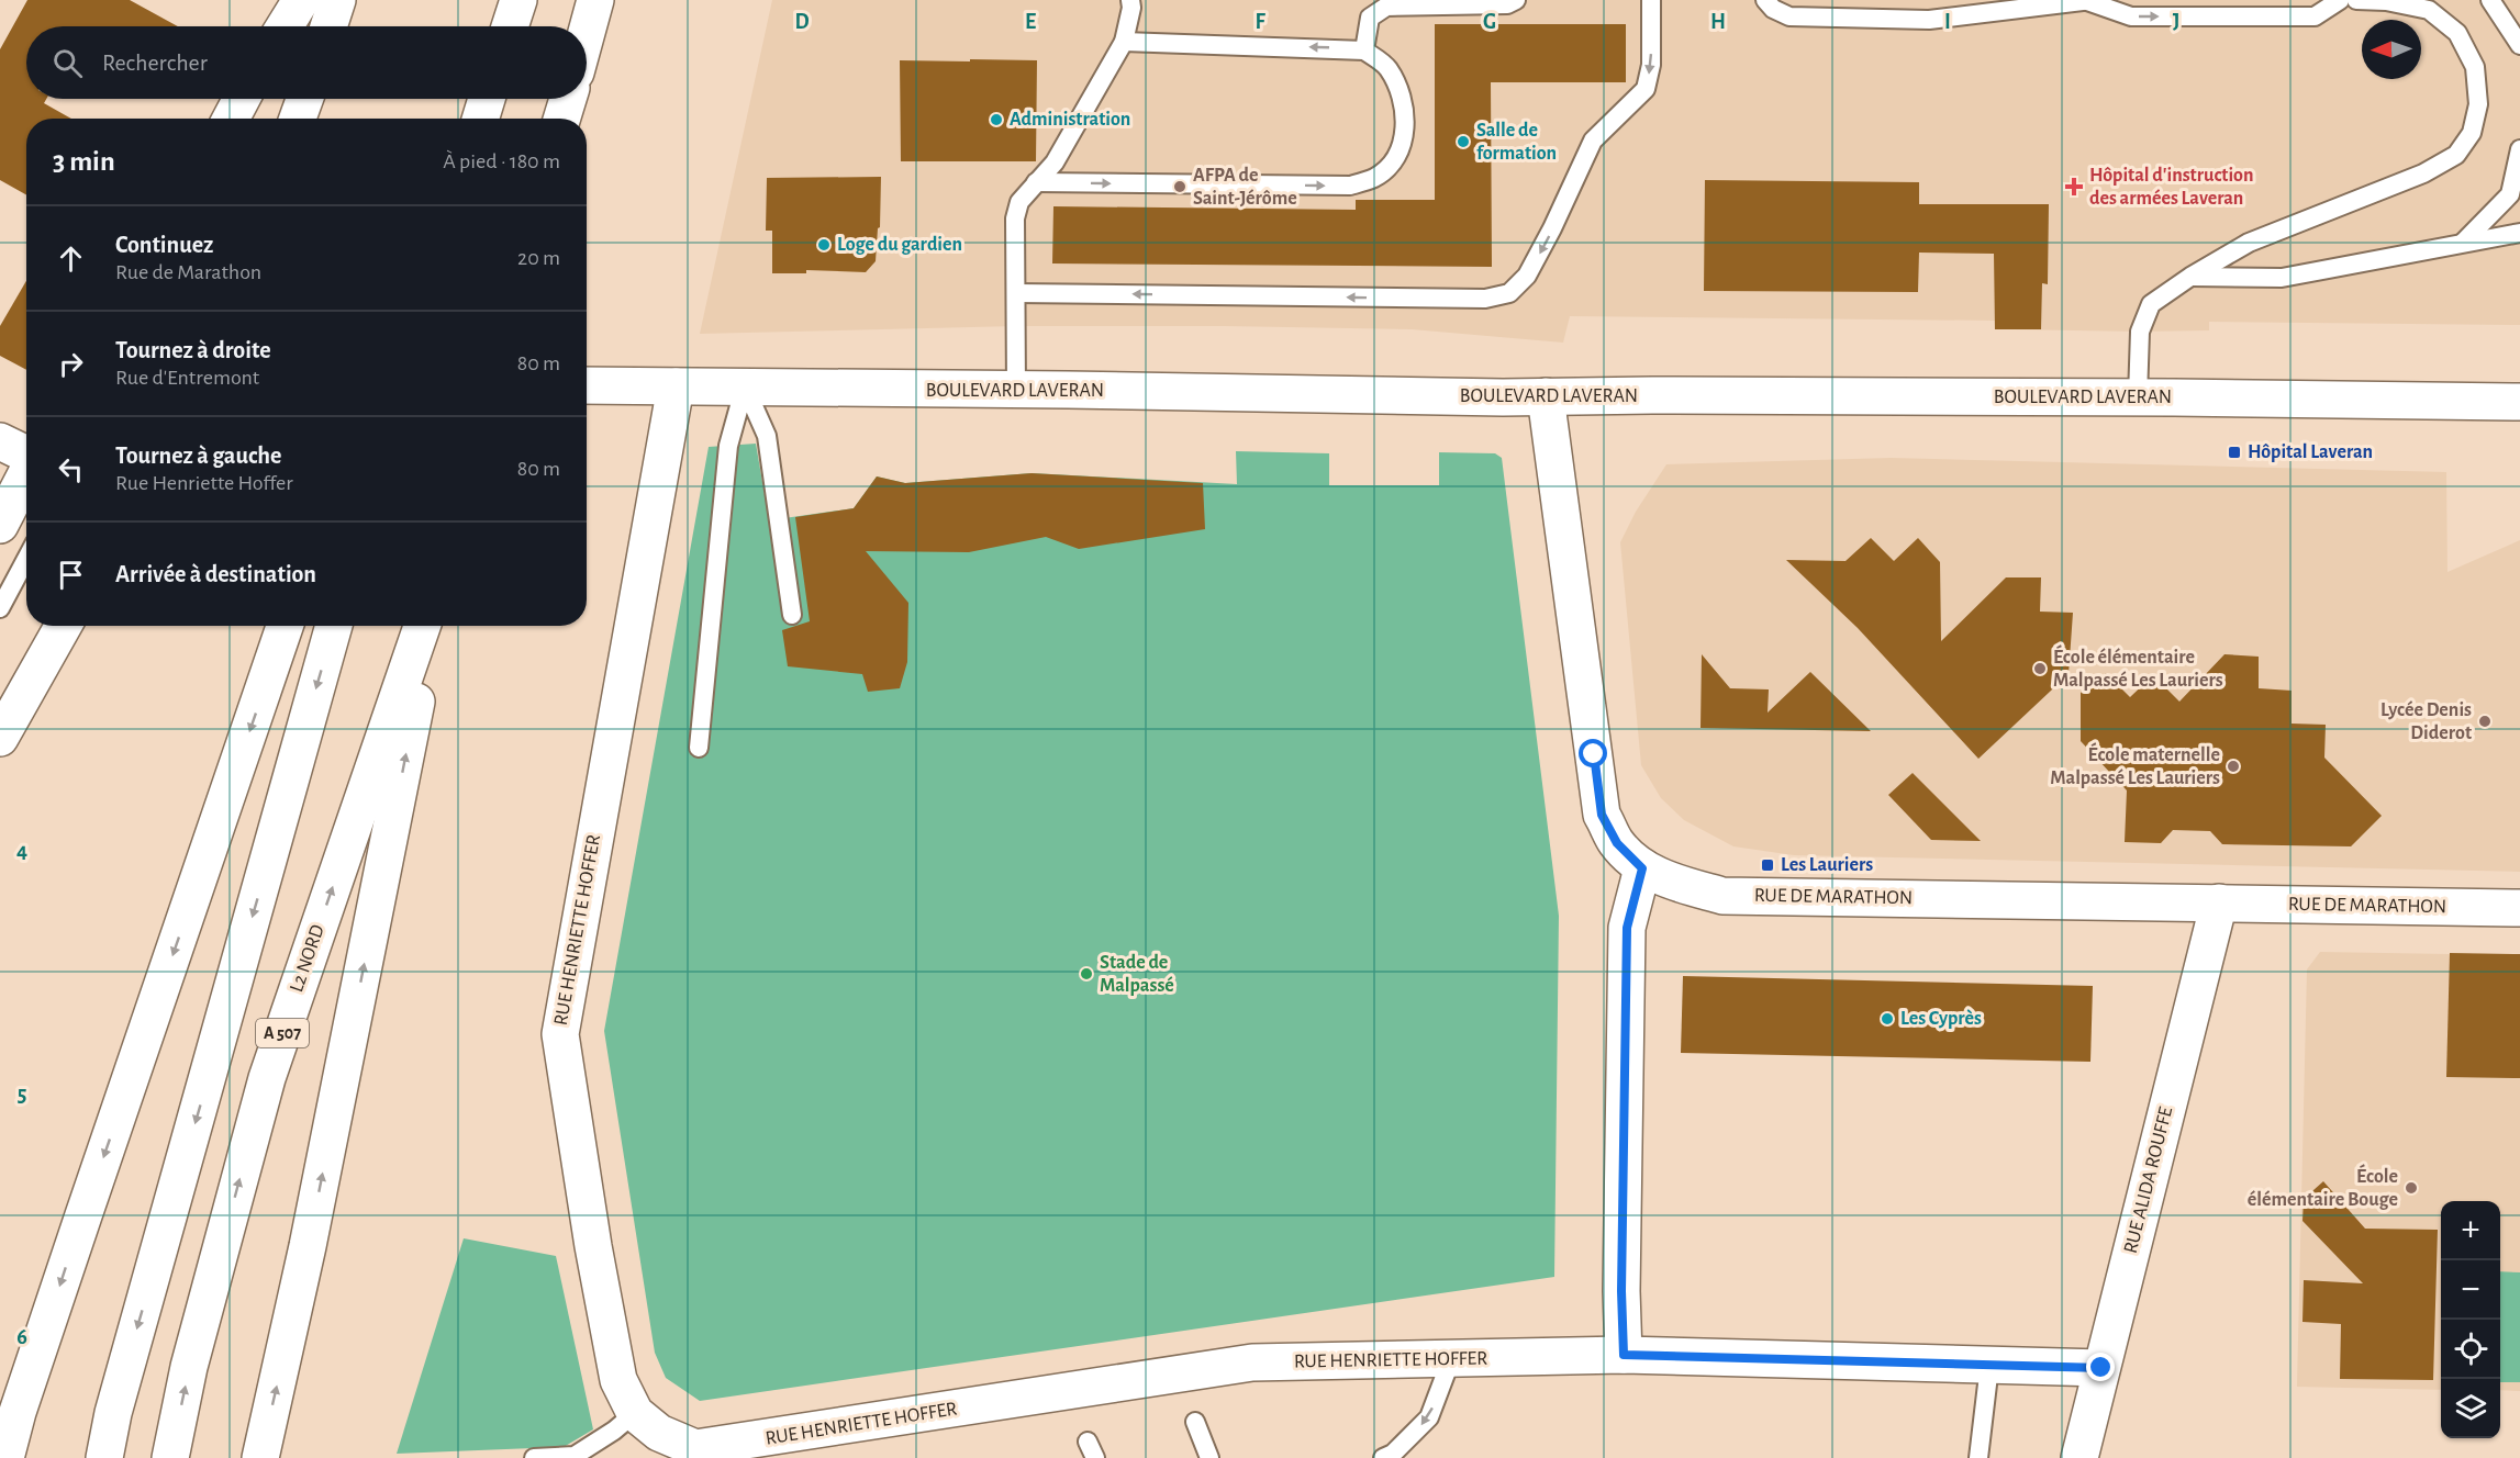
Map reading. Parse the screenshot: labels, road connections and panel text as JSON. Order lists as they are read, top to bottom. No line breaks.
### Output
{"streets":{"main road":["BOULEVARD LAVERAN","RUE DE MARATHON","RUE HENRIETTE HOFFER","L2 NORD","A 507","RUE ALIDA ROUFFE"]},"crossings":[["BOULEVARD LAVERAN","RUE DE MARATHON"],["BOULEVARD LAVERAN","RUE HENRIETTE HOFFER"],["RUE DE MARATHON","RUE ALIDA ROUFFE"],["RUE HENRIETTE HOFFER","RUE ALIDA ROUFFE"]],"places":{"other":["Administration","Salle de formation","AFPA de Saint-Jérôme","Loge du gardien","École élémentaire Malpassé Les Lauriers","Lycée Denis Diderot","École maternelle Malpassé Les Lauriers","Stade de Malpassé","Les Cyprès","École élémentaire Bouge"],"health":["Hôpital d'instruction des armées Laveran"],"transit":["Hôpital Laveran","Les Lauriers"]},"north":"left","page":{"search":"Rechercher","heading":["3 min","À pied · 180 m"],"list":[["Continuez","Rue de Marathon","20 m"],["Tournez à droite","Rue d'Entremont","80 m"],["Tournez à gauche","Rue Henriette Hoffer","80 m"],"Arrivée à destination"],"map_buttons":["+","−"]},"grid":{"columns":["D","E","F","G","H","I","J"],"rows":["4","5","6"]}}
